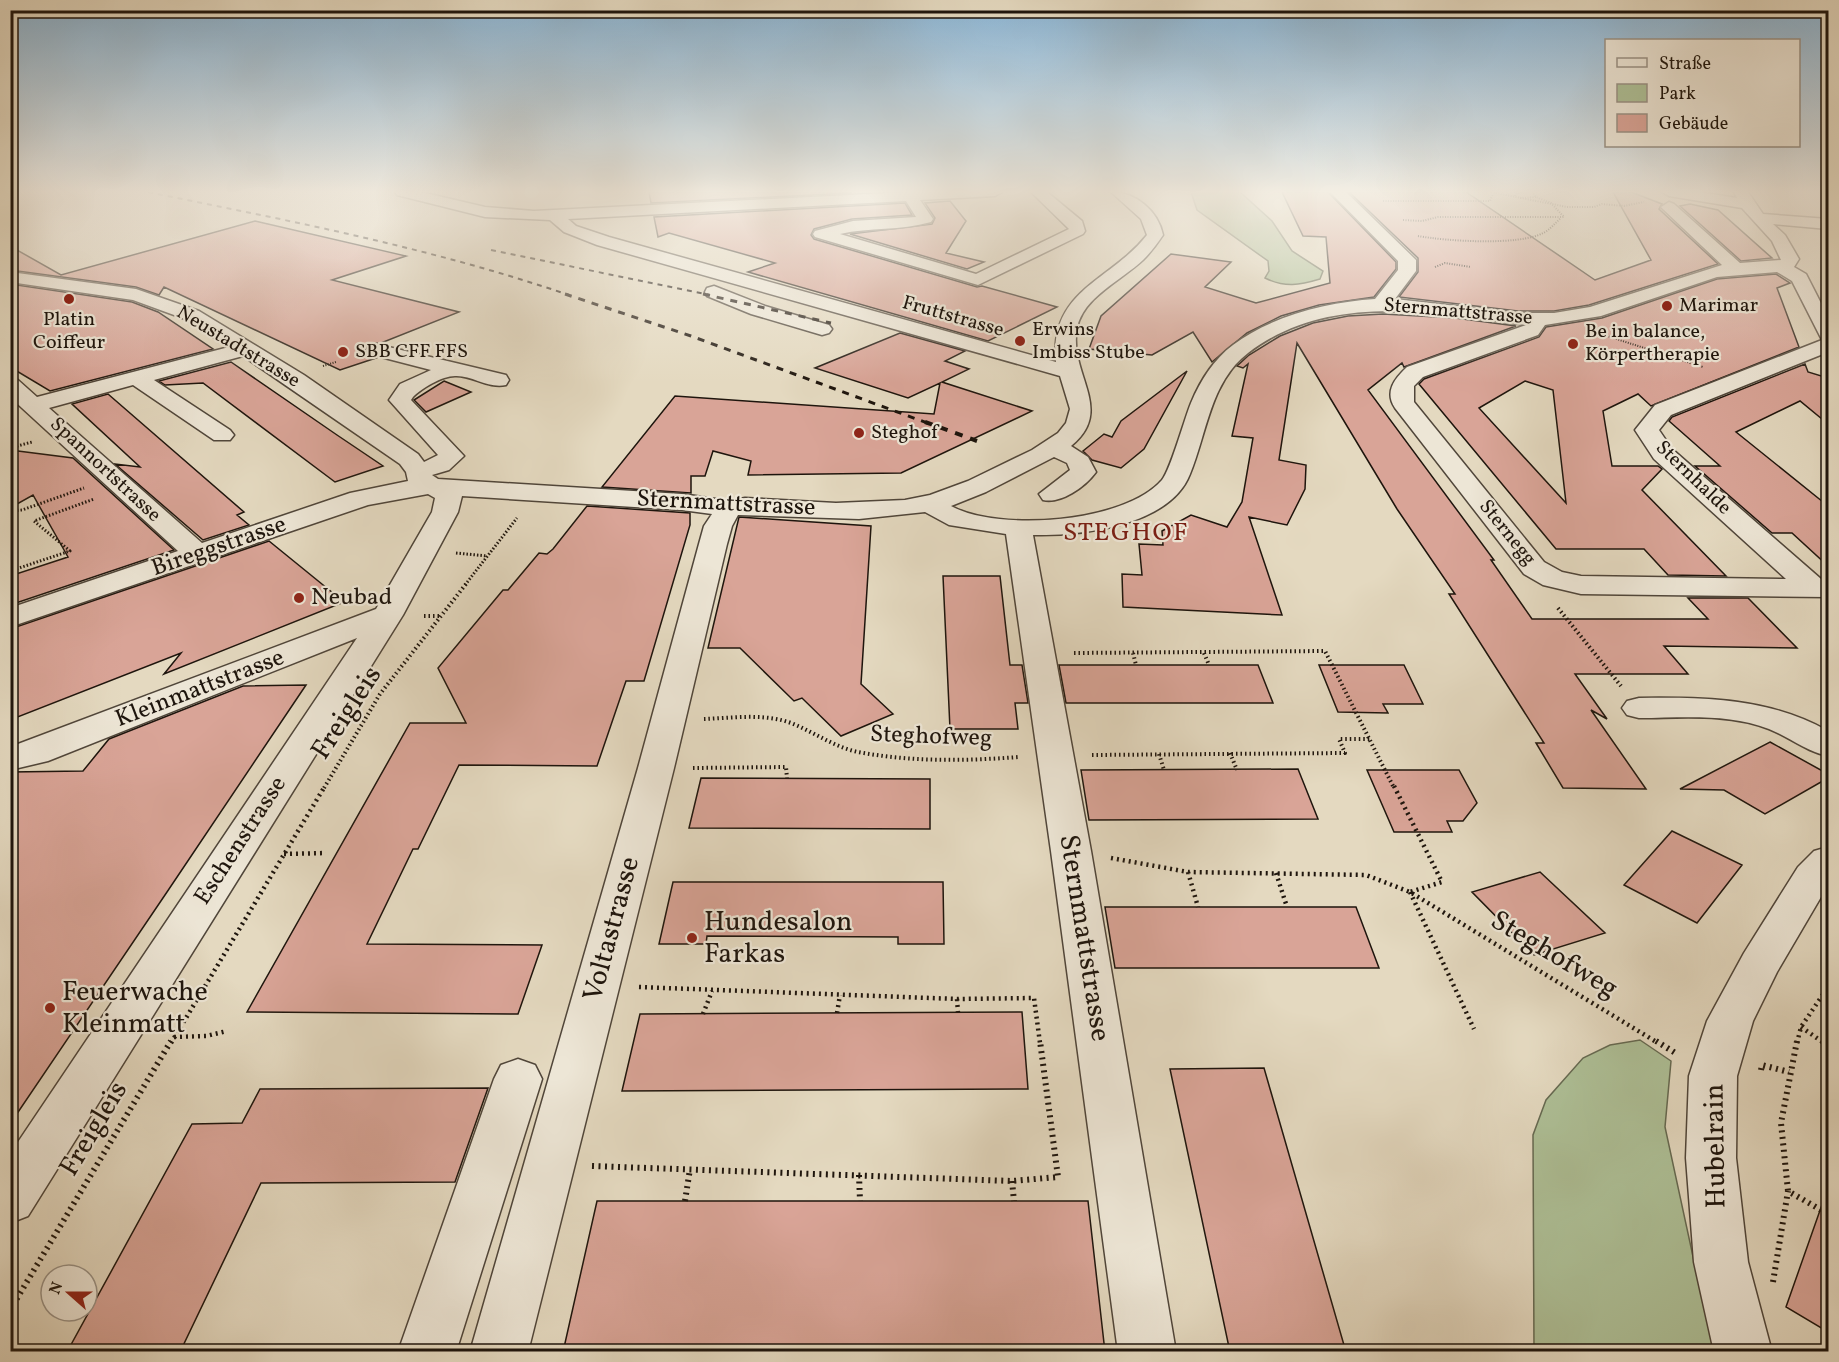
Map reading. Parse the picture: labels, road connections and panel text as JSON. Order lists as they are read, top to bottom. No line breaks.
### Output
{"streets":{"street":["Sternmattstrasse","Fruttstrasse","Neustadtstrasse","Spannortstrasse","Sternhalde","Sternegg","Bireggstrasse","Kleinmattstrasse","Eschenstrasse","Voltastrasse","Hubelrain"],"path":["Freigleis","Steghofweg"]},"crossings":[["Sternmattstrasse","Neustadtstrasse"],["Sternmattstrasse","Sternegg"],["Sternmattstrasse","Bireggstrasse"],["Sternmattstrasse","Freigleis"],["Sternmattstrasse","Steghofweg"],["Sternmattstrasse","Eschenstrasse"],["Sternmattstrasse","Voltastrasse"],["Neustadtstrasse","Bireggstrasse"],["Neustadtstrasse","Eschenstrasse"],["Spannortstrasse","Bireggstrasse"],["Sternhalde","Sternegg"],["Bireggstrasse","Eschenstrasse"],["Kleinmattstrasse","Eschenstrasse"],["Steghofweg","Voltastrasse"]],"districts":["STEGHOF"],"places":["Platin Coiffeur","Marimar","Erwins Imbiss Stube","Be in balance, Körpertherapie","SBB CFF FFS","Steghof","Neubad","Hundesalon Farkas","Feuerwache Kleinmatt"],"legend":["Straße","Park","Gebäude"],"north":"left"}
